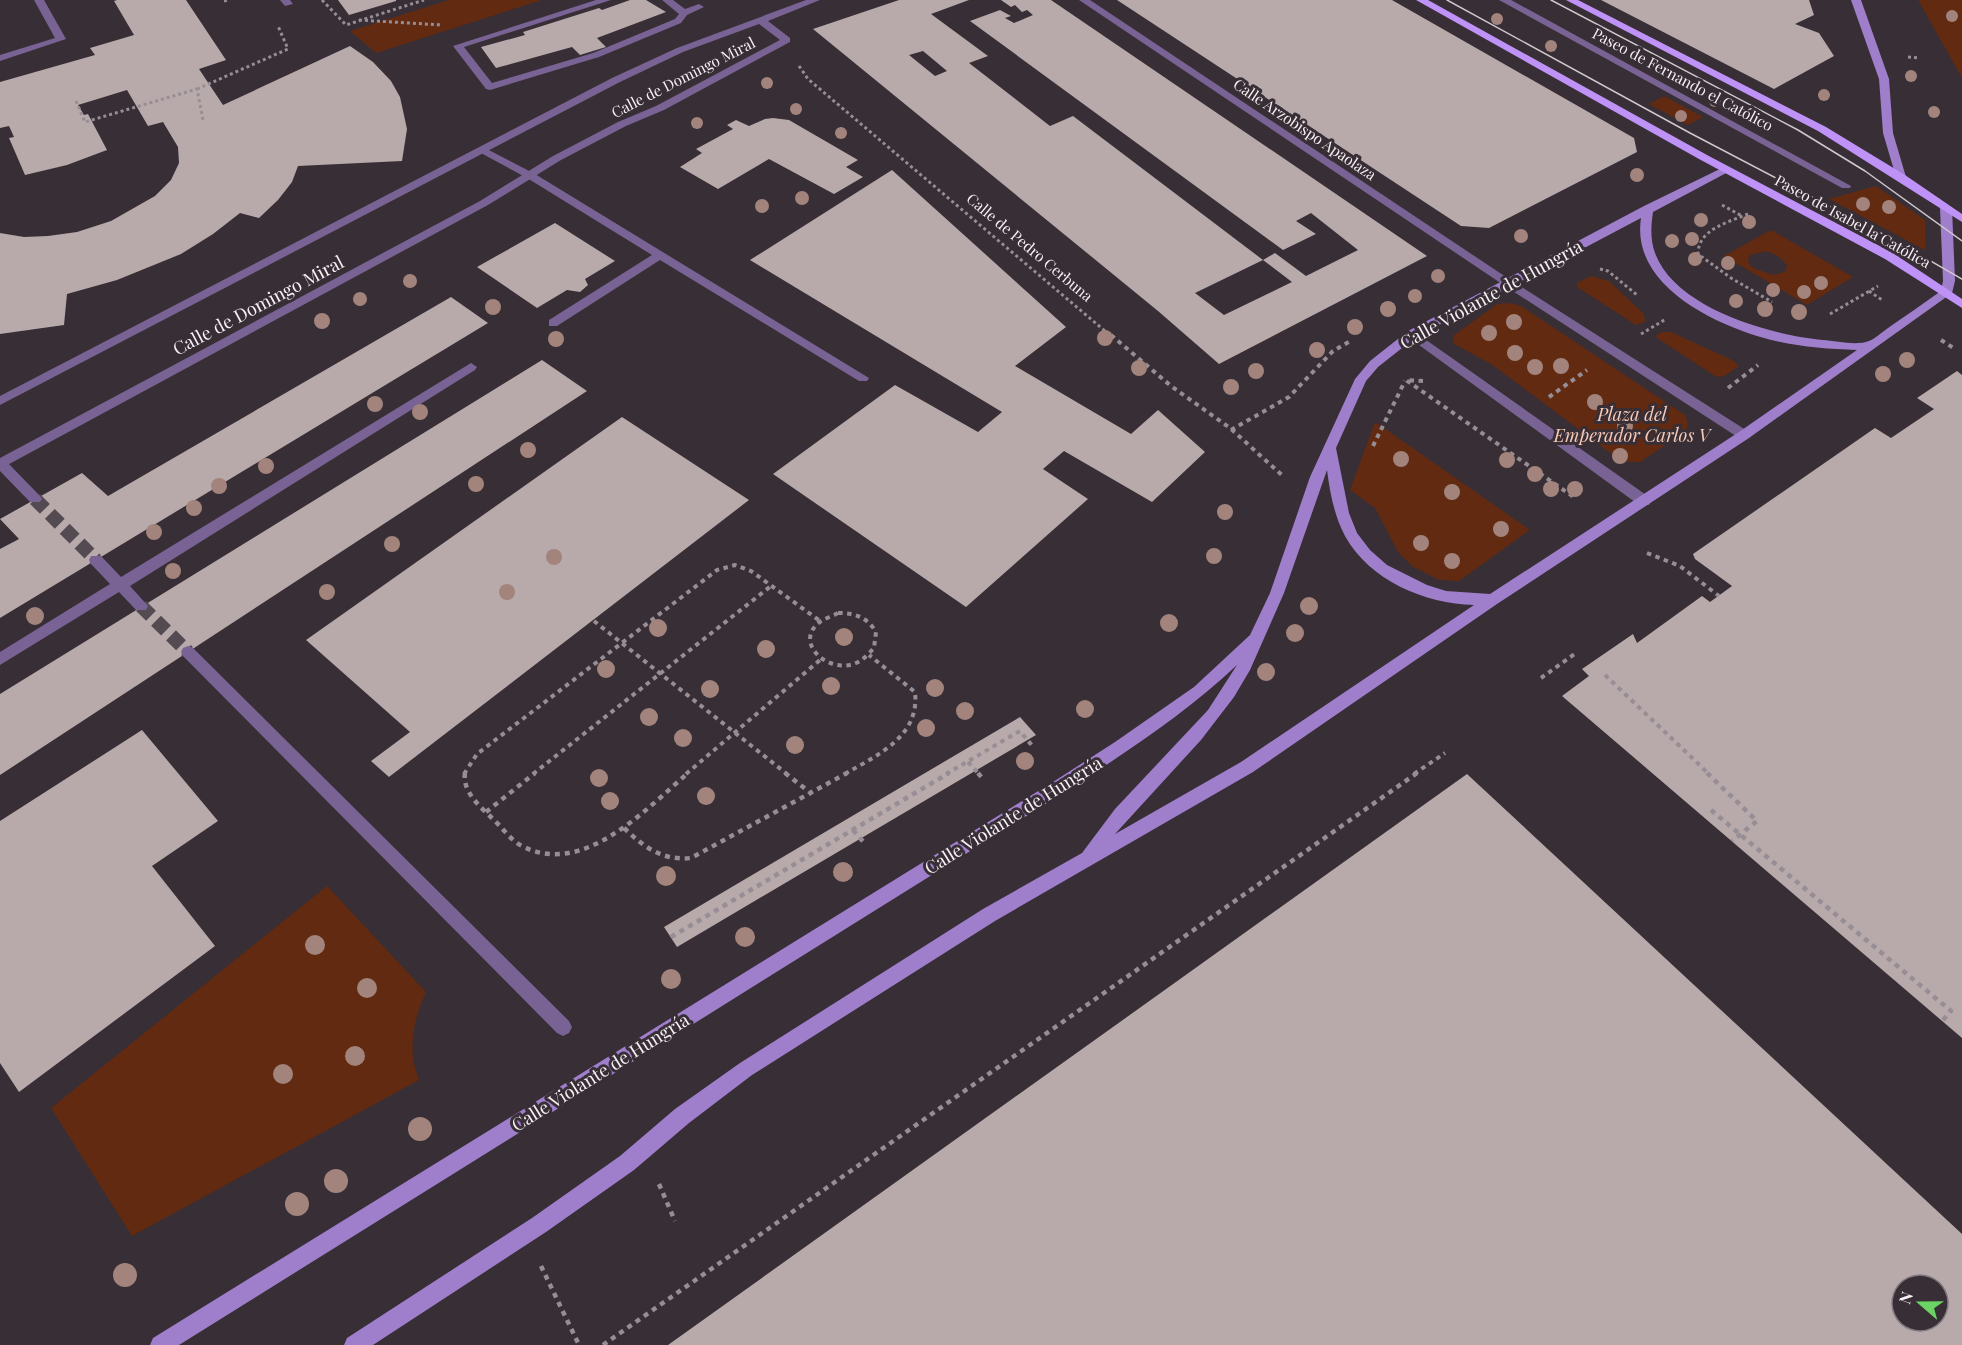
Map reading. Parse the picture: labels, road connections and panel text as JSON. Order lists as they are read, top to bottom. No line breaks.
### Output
{"streets":{"main road":["Paseo de Fernando el Católico","Paseo de Isabel la Católica","Calle Violante de Hungría"],"street":["Calle de Domingo Miral","Calle Arzobispo Apaolaza"],"path":["Calle de Pedro Cerbuna"]},"crossings":[["Calle de Domingo Miral","Calle de Pedro Cerbuna"],["Calle Arzobispo Apaolaza","Calle Violante de Hungría"],["Paseo de Isabel la Católica","Calle Violante de Hungría"],["Calle de Pedro Cerbuna","Calle Violante de Hungría"]],"parks":["Plaza del Emperador Carlos V"],"north":"left"}
